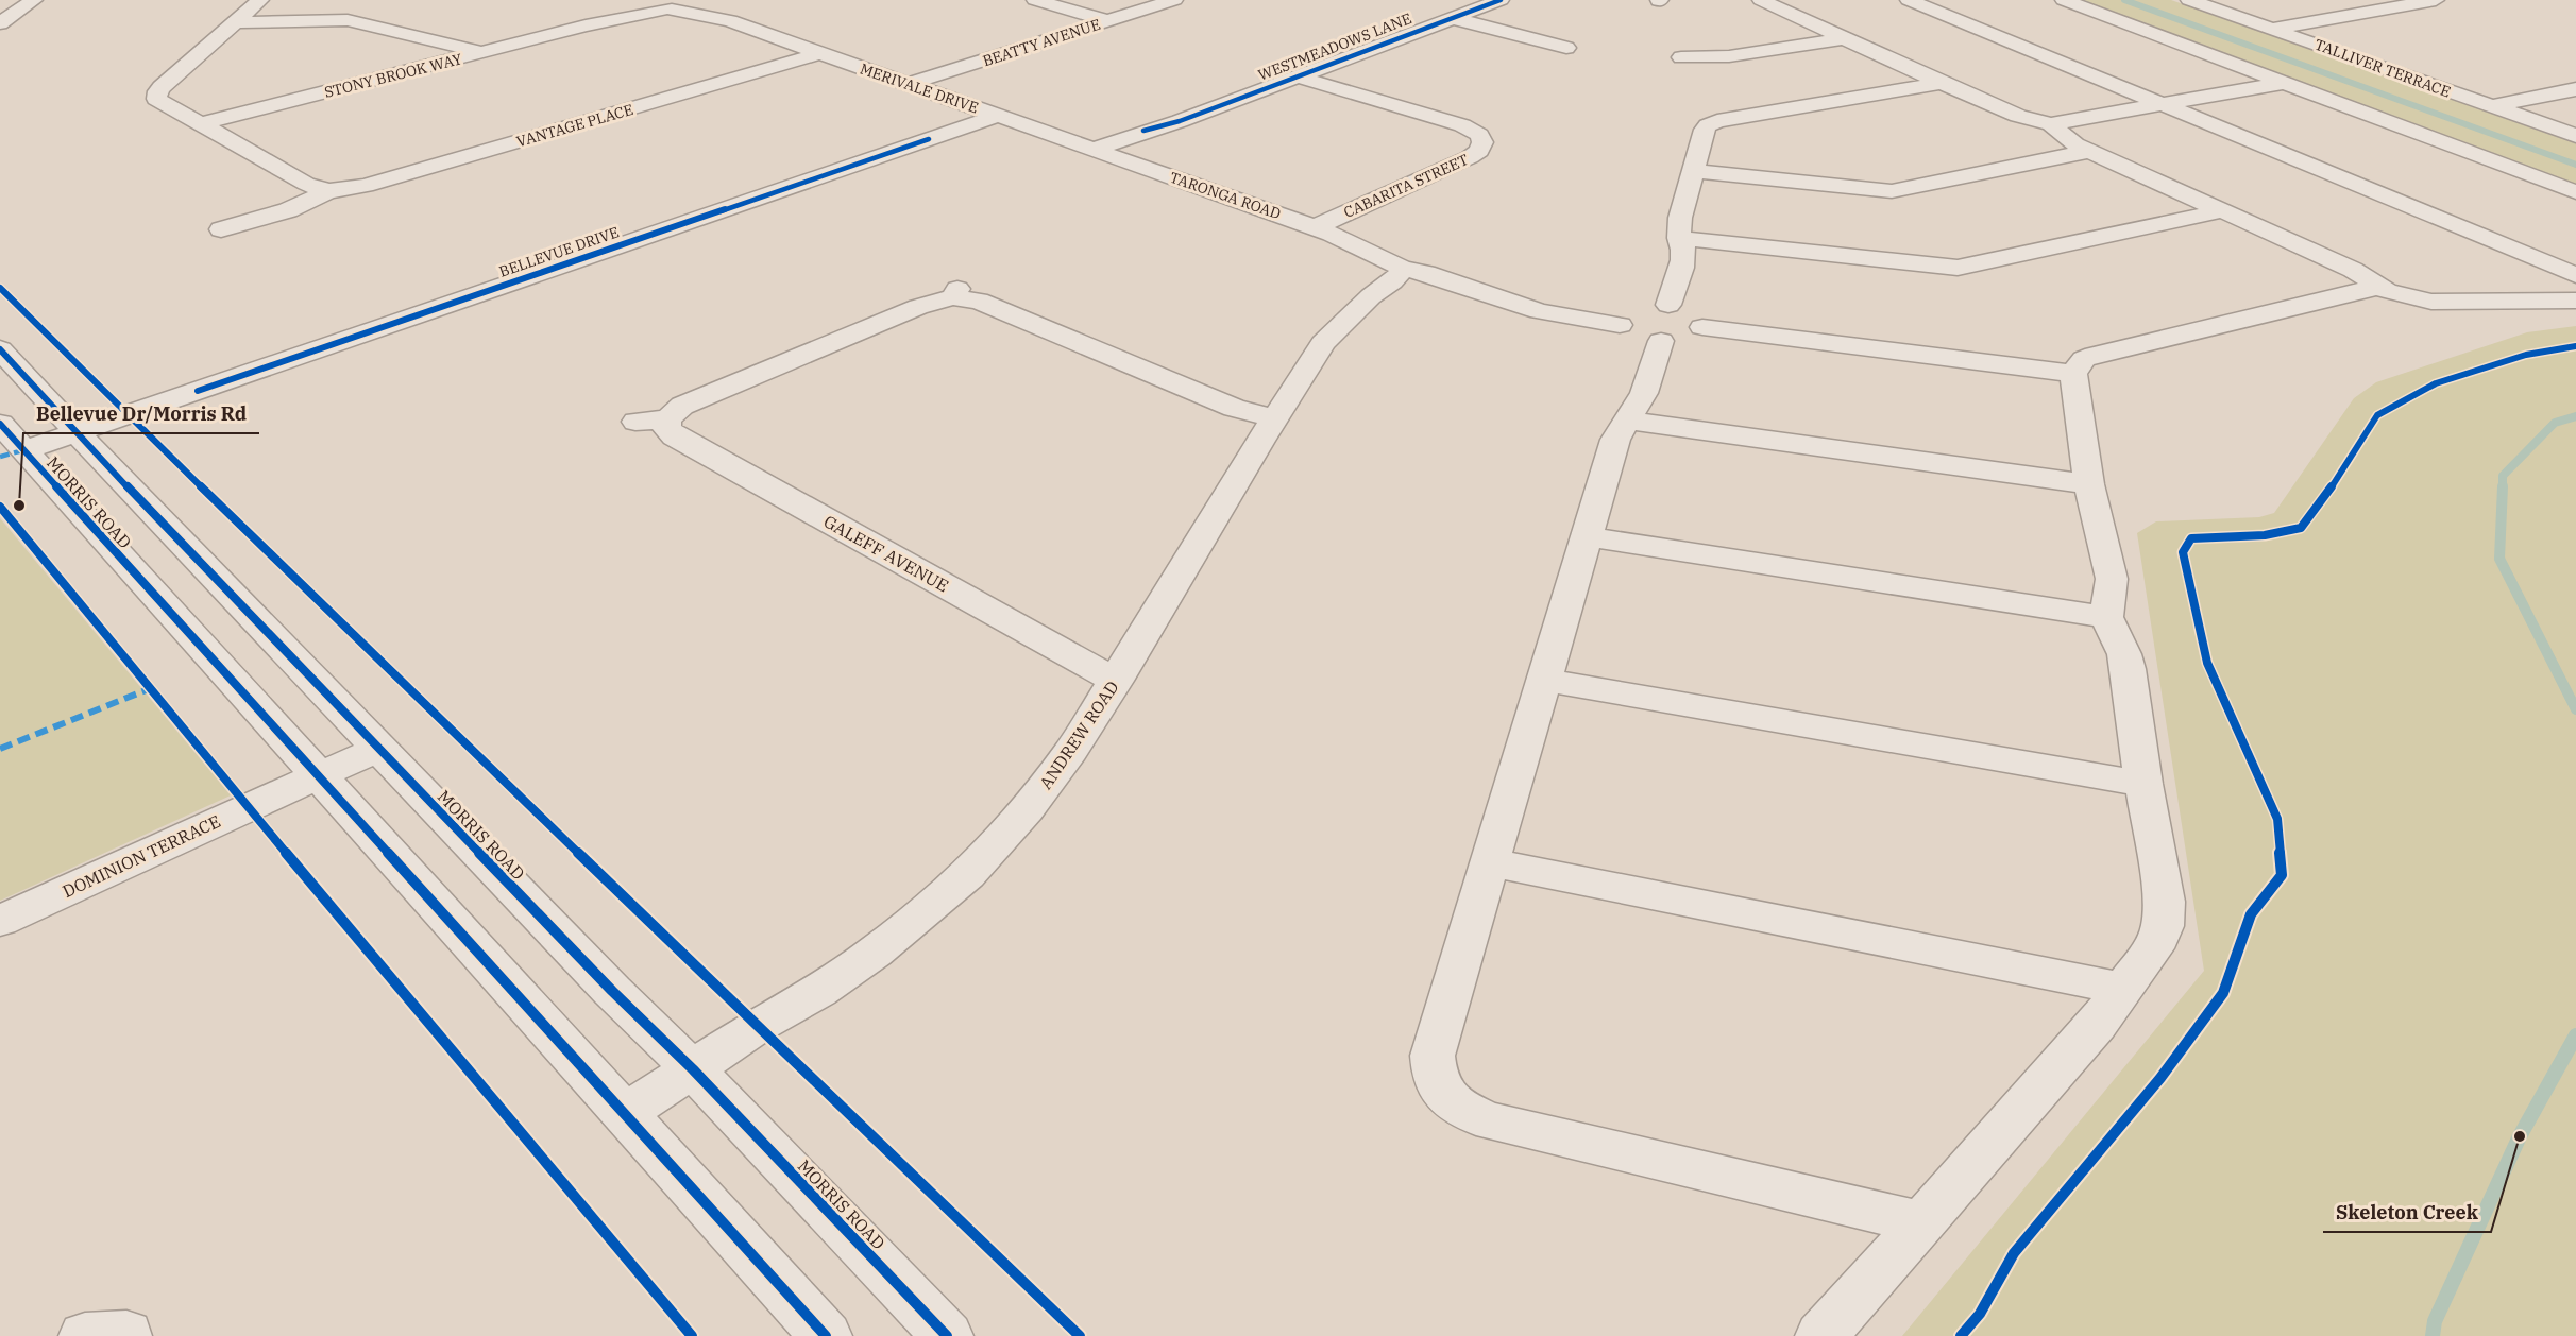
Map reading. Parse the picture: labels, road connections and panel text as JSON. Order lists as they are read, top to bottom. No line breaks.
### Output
{"streets":{"street":["BEATTY AVENUE","WESTMEADOWS LANE","TALLIVER TERRACE","STONY BROOK WAY","MERIVALE DRIVE","VANTAGE PLACE","CABARITA STREET","TARONGA ROAD","BELLEVUE DRIVE","MORRIS ROAD","GALEFF AVENUE","ANDREW ROAD","DOMINION TERRACE"]},"crossings":[["BEATTY AVENUE","MERIVALE DRIVE"],["WESTMEADOWS LANE","MERIVALE DRIVE"],["WESTMEADOWS LANE","CABARITA STREET"],["WESTMEADOWS LANE","TARONGA ROAD"],["STONY BROOK WAY","MERIVALE DRIVE"],["STONY BROOK WAY","VANTAGE PLACE"],["MERIVALE DRIVE","VANTAGE PLACE"],["MERIVALE DRIVE","TARONGA ROAD"],["MERIVALE DRIVE","BELLEVUE DRIVE"],["CABARITA STREET","TARONGA ROAD"],["TARONGA ROAD","ANDREW ROAD"],["BELLEVUE DRIVE","MORRIS ROAD"],["MORRIS ROAD","ANDREW ROAD"],["MORRIS ROAD","DOMINION TERRACE"],["GALEFF AVENUE","ANDREW ROAD"]],"places":["Bellevue Dr/Morris Rd","Skeleton Creek"]}
